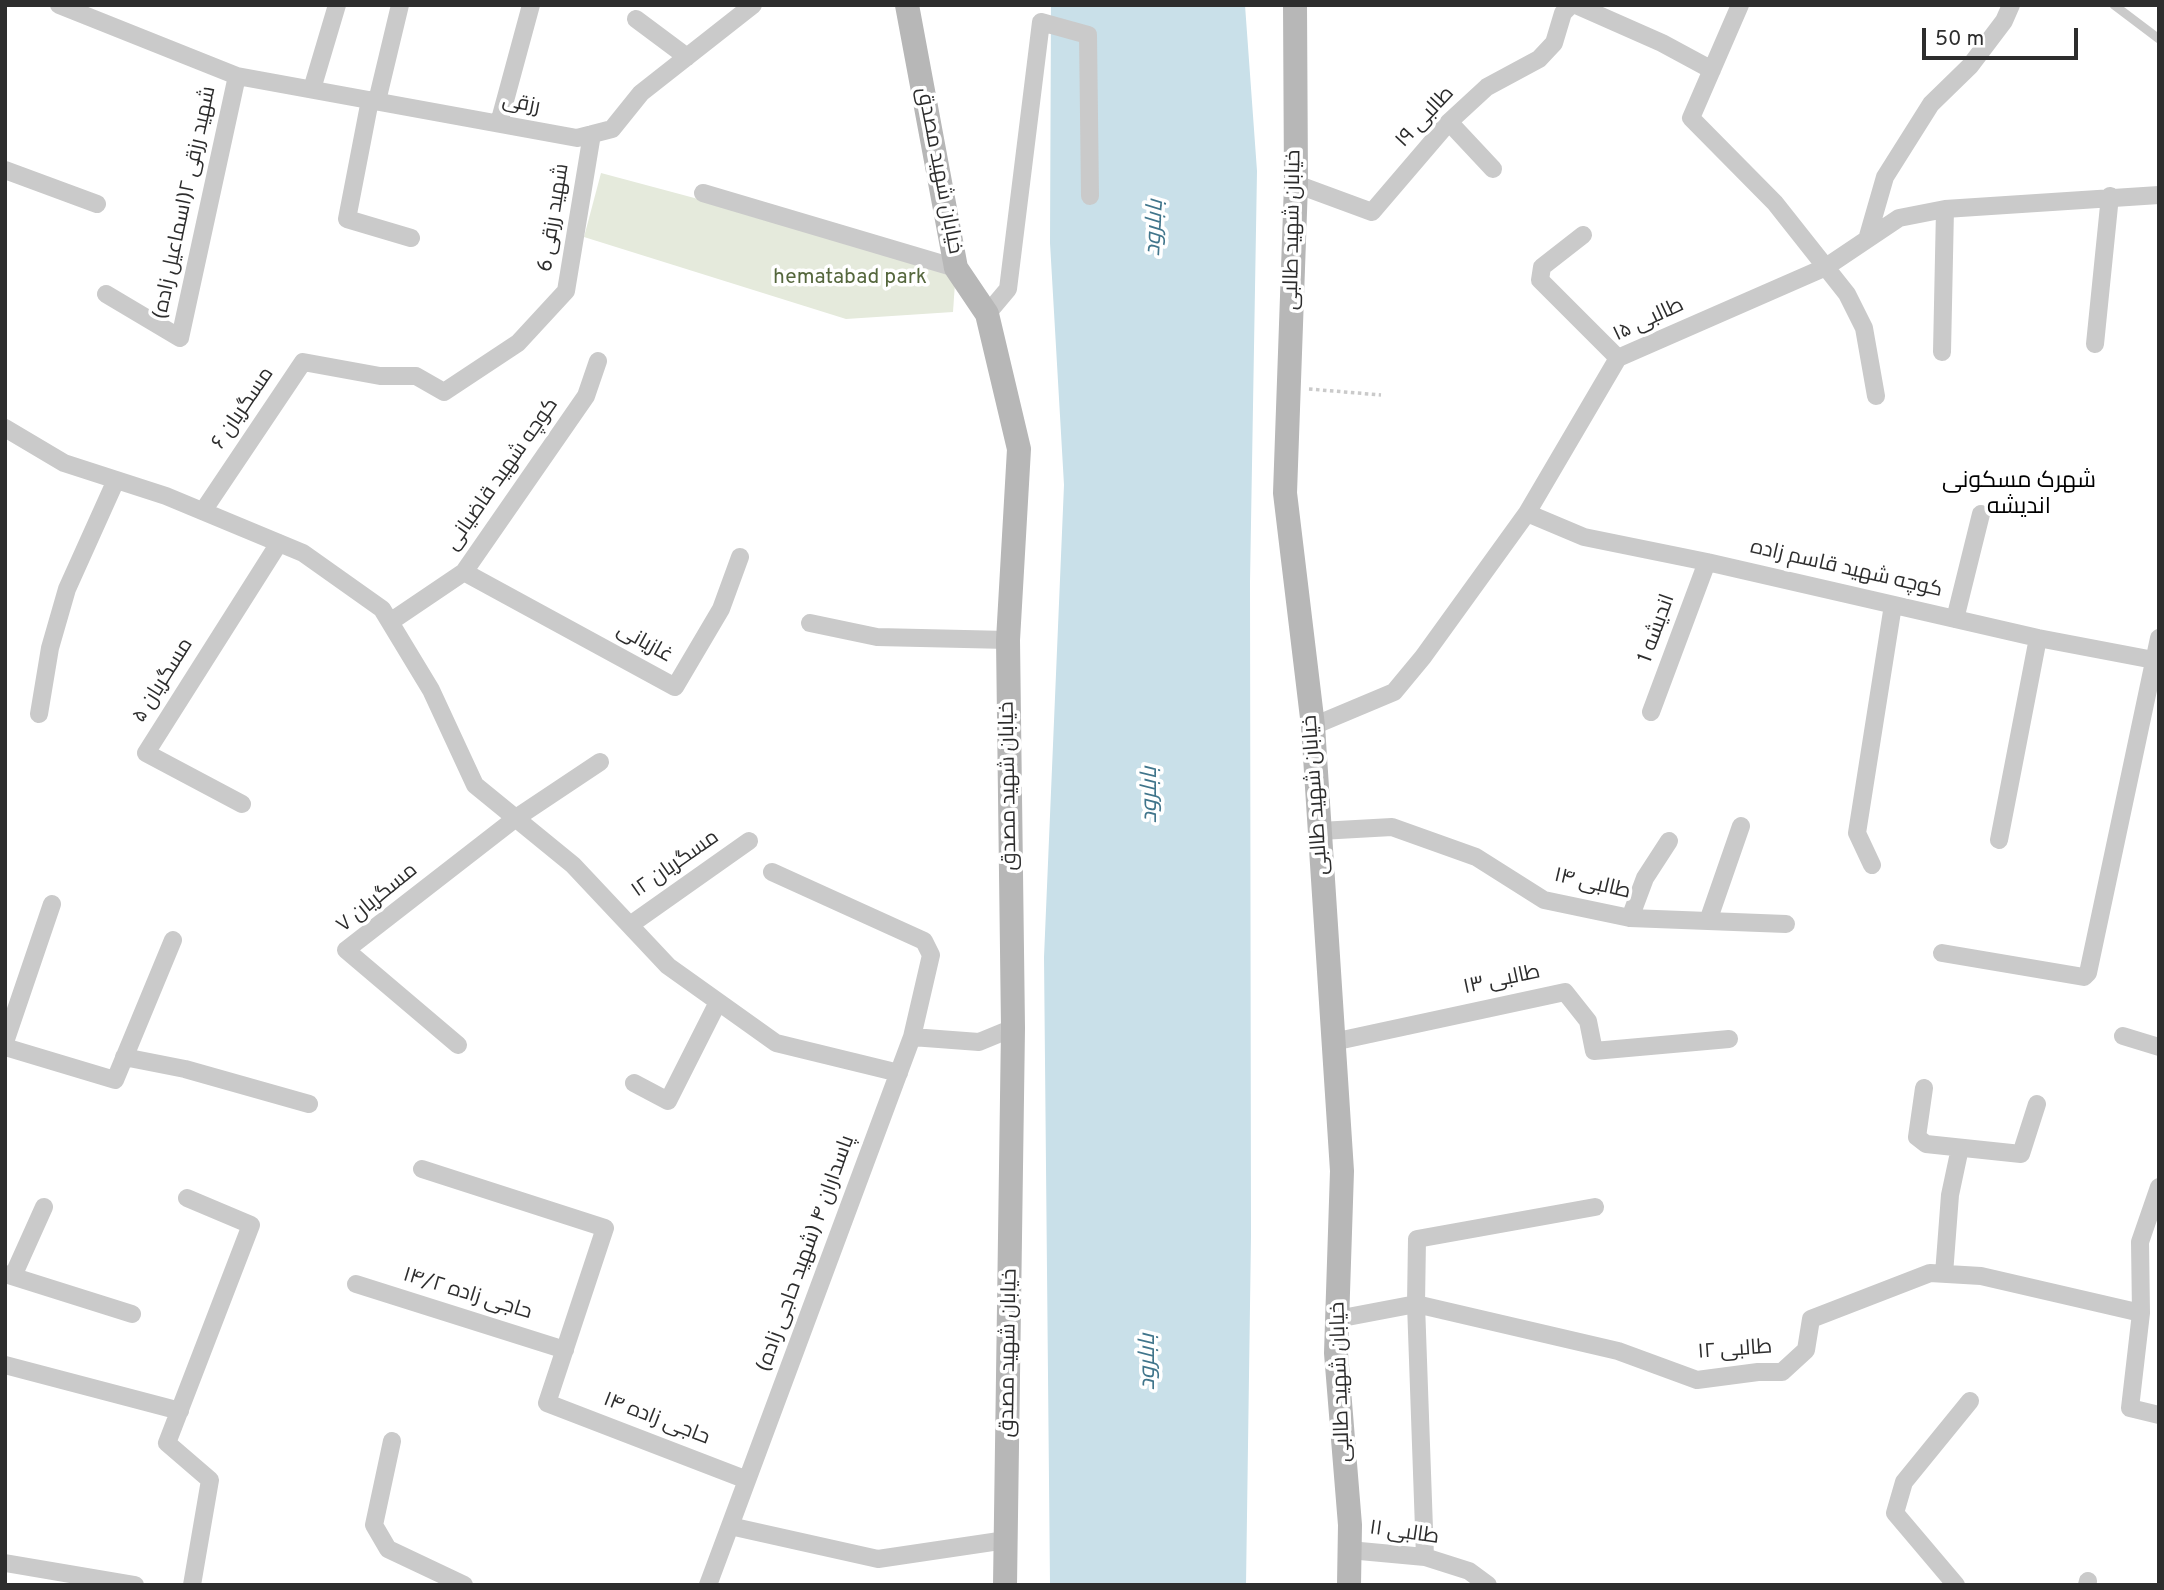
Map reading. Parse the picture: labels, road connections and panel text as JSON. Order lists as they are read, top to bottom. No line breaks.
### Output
{"streets":{"street":["رزقی","طالبی ۱۹","خیابان شهید مصدق","شهید رزقی ۲(اسماعیل زاده)","شهید رزقی 6","خیابان شهید طالبی","طالبی ۱۵","مسگریان ۶","کوچه شهید قاضیانی","کوچه شهید قاسم زاده","اندیشه 1","غازیانی","مسگریان ۵","مسگریان ۱۲","طالبی ۱۴","مسگریان ۷","طالبی ۱۳","پاسداران ۴ (شهید حاجی زاده)","حاجی زاده ۱۴/۲","طالبی ۱۲","حاجی زاده ۱۴","طالبی ۱۱"]},"crossings":[["رزقی","شهید رزقی ۲(اسماعیل زاده)"],["رزقی","شهید رزقی 6"],["طالبی ۱۹","خیابان شهید طالبی"],["شهید رزقی 6","مسگریان ۶"],["خیابان شهید طالبی","طالبی ۱۵"],["خیابان شهید طالبی","طالبی ۱۴"],["خیابان شهید طالبی","طالبی ۱۳"],["خیابان شهید طالبی","طالبی ۱۲"],["خیابان شهید طالبی","طالبی ۱۱"],["طالبی ۱۵","کوچه شهید قاسم زاده"],["کوچه شهید قاضیانی","غازیانی"],["کوچه شهید قاسم زاده","اندیشه 1"],["پاسداران ۴ (شهید حاجی زاده)","حاجی زاده ۱۴"],["حاجی زاده ۱۴/۲","حاجی زاده ۱۴"]],"districts":["شهرک مسکونی اندیشه"],"water":["بابلرود"],"parks":["hematabad park"],"scale_bar":"50 m"}
